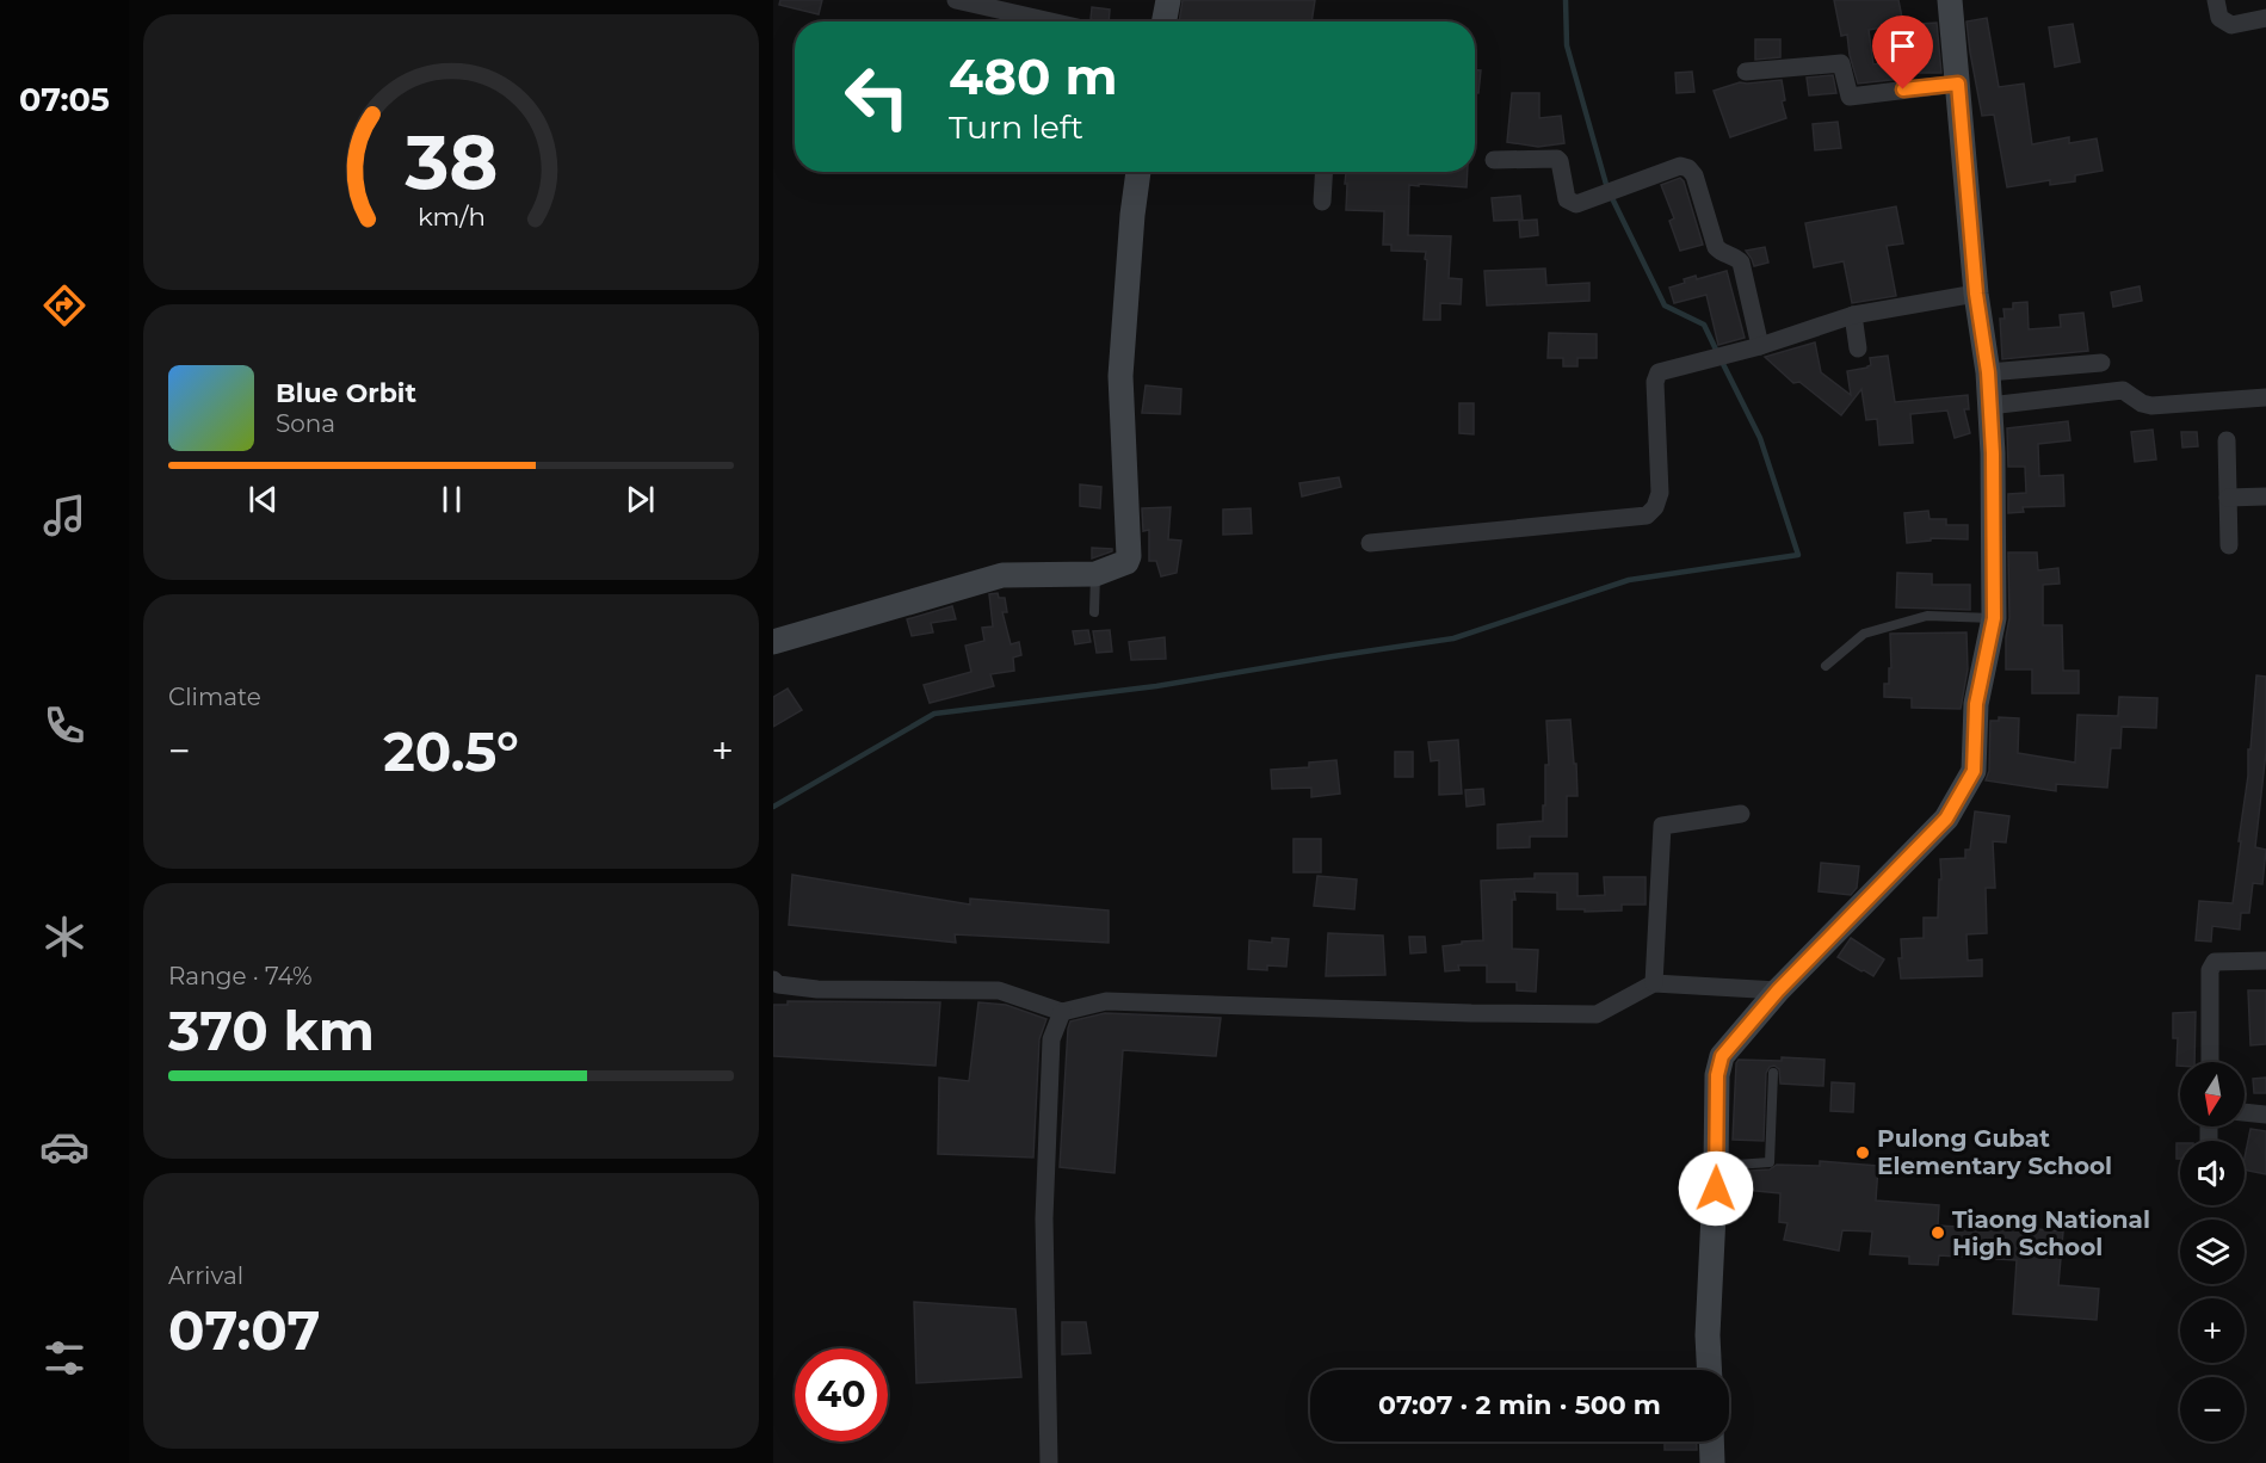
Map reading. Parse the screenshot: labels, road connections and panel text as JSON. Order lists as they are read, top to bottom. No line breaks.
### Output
{"places":["Pulong Gubat Elementary School","Tiaong National High School"],"north":"bottom","page":{"tabs":"07:05","turn":["480 m","Turn left"],"song":["Blue Orbit","Sona"],"tile":["Climate",["Range · 74%","370 km"],["Arrival","07:07"]],"heat":["−","20.5°","+"],"map_buttons":["+","−"],"limit":"40","trip":"07:07 · 2 min · 500 m","gauge":["38","km/h"]}}
